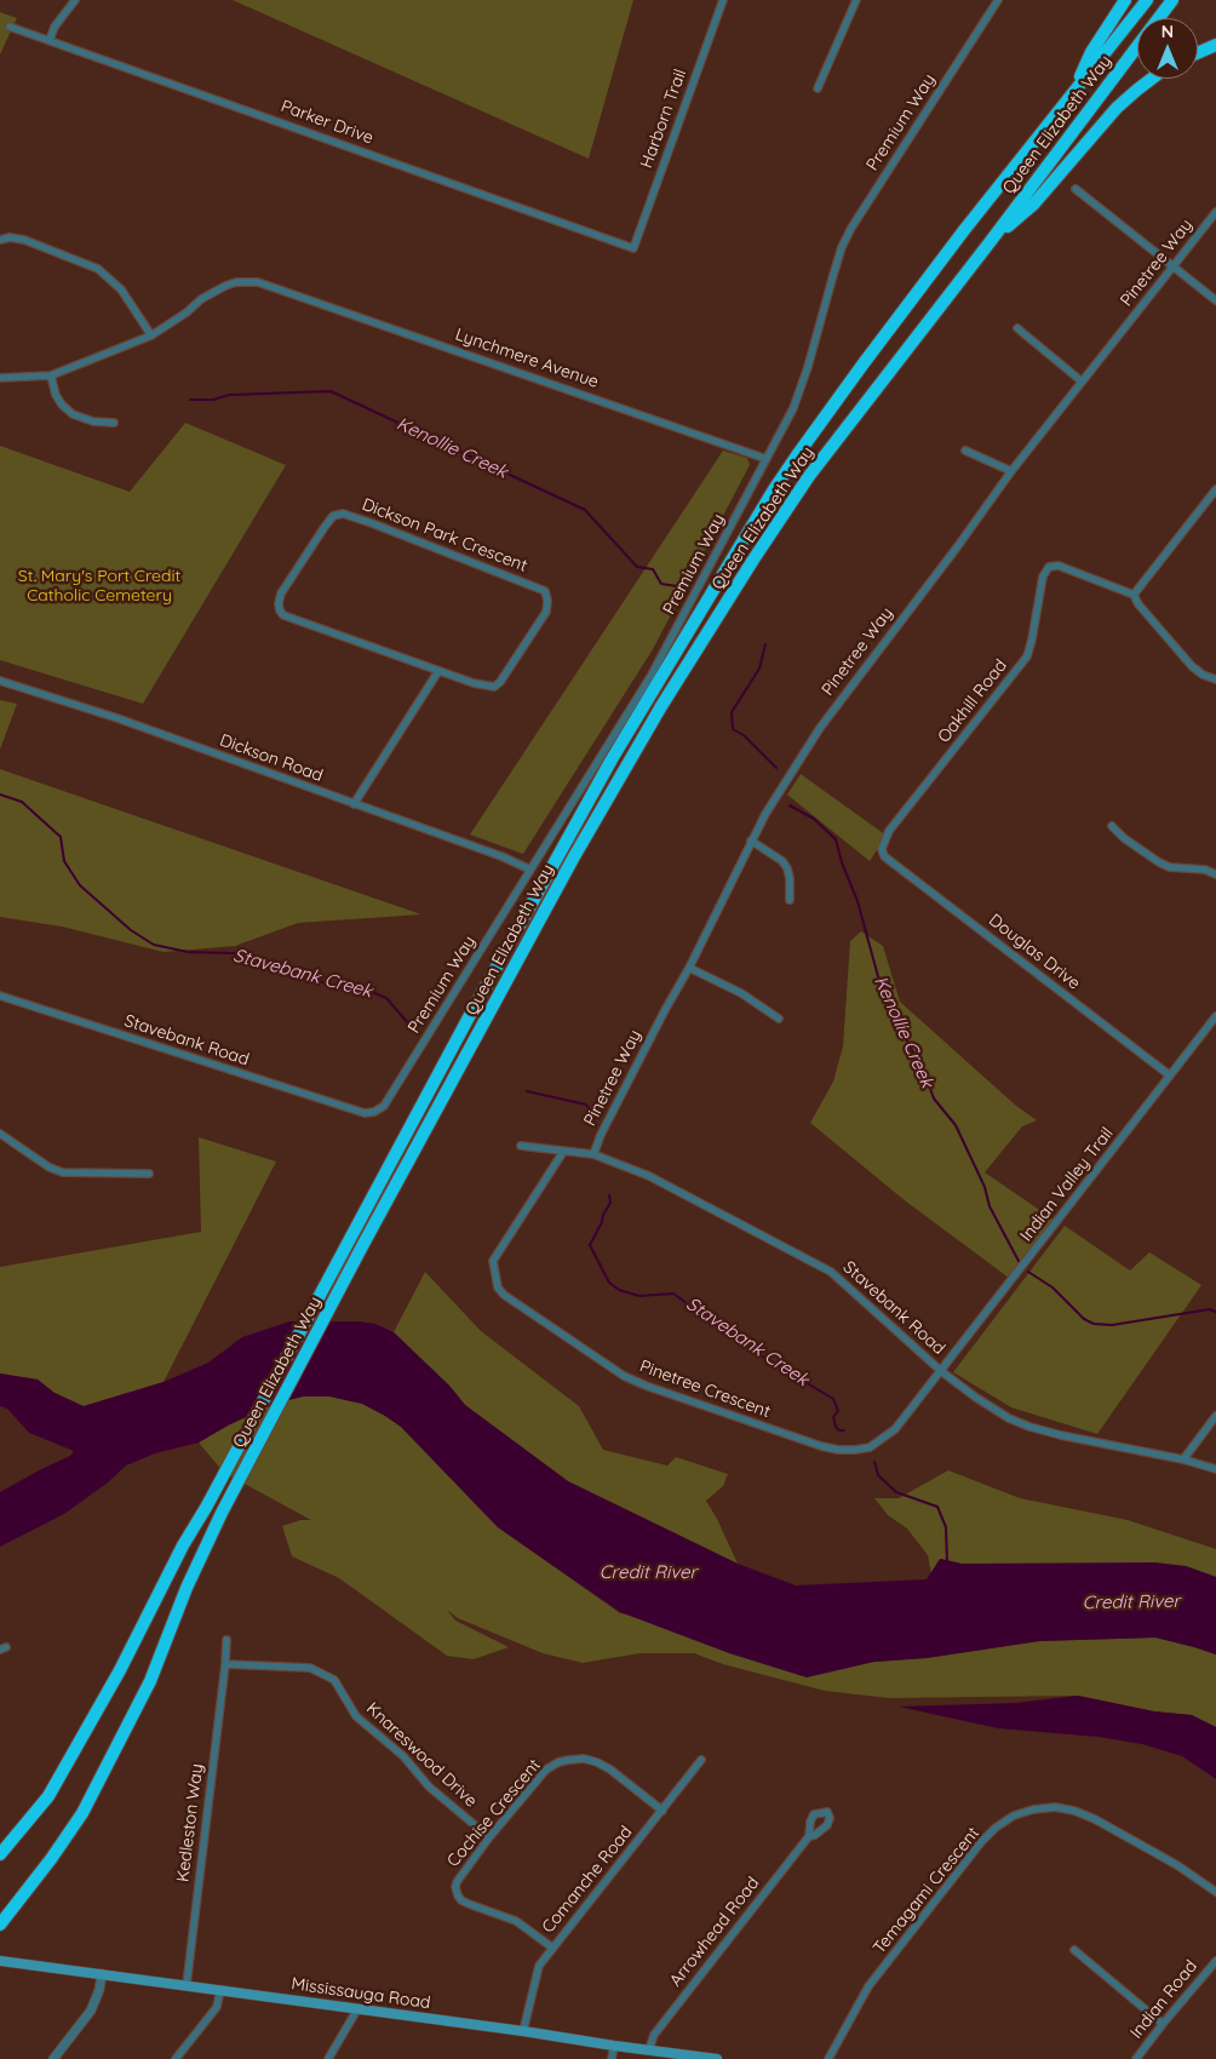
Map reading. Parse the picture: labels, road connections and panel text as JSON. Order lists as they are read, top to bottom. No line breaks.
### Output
{"streets":{"highway":["Queen Elizabeth Way"],"main road":["Mississauga Road"],"street":["Harborn Trail","Parker Drive","Premium Way","Pinetree Way","Lynchmere Avenue","Dickson Park Crescent","Oakhill Road","Dickson Road","Douglas Drive","Stavebank Road","Indian Valley Trail","Pinetree Crescent","Knareswood Drive","Cochise Crescent","Kedleston Way","Comanche Road","Temagami Crescent","Arrowhead Road","Indian Road"]},"crossings":[["Harborn Trail","Parker Drive"],["Premium Way","Lynchmere Avenue"],["Premium Way","Dickson Road"],["Premium Way","Stavebank Road"],["Pinetree Way","Stavebank Road"],["Oakhill Road","Douglas Drive"],["Douglas Drive","Indian Valley Trail"],["Stavebank Road","Indian Valley Trail"],["Stavebank Road","Pinetree Crescent"],["Indian Valley Trail","Pinetree Crescent"],["Knareswood Drive","Cochise Crescent"],["Knareswood Drive","Kedleston Way"],["Cochise Crescent","Comanche Road"],["Kedleston Way","Mississauga Road"],["Comanche Road","Mississauga Road"],["Arrowhead Road","Mississauga Road"]],"water":["Kenollie Creek","Stavebank Creek","Credit River"],"parks":["St. Mary's Port Credit Catholic Cemetery"],"north":"top"}
